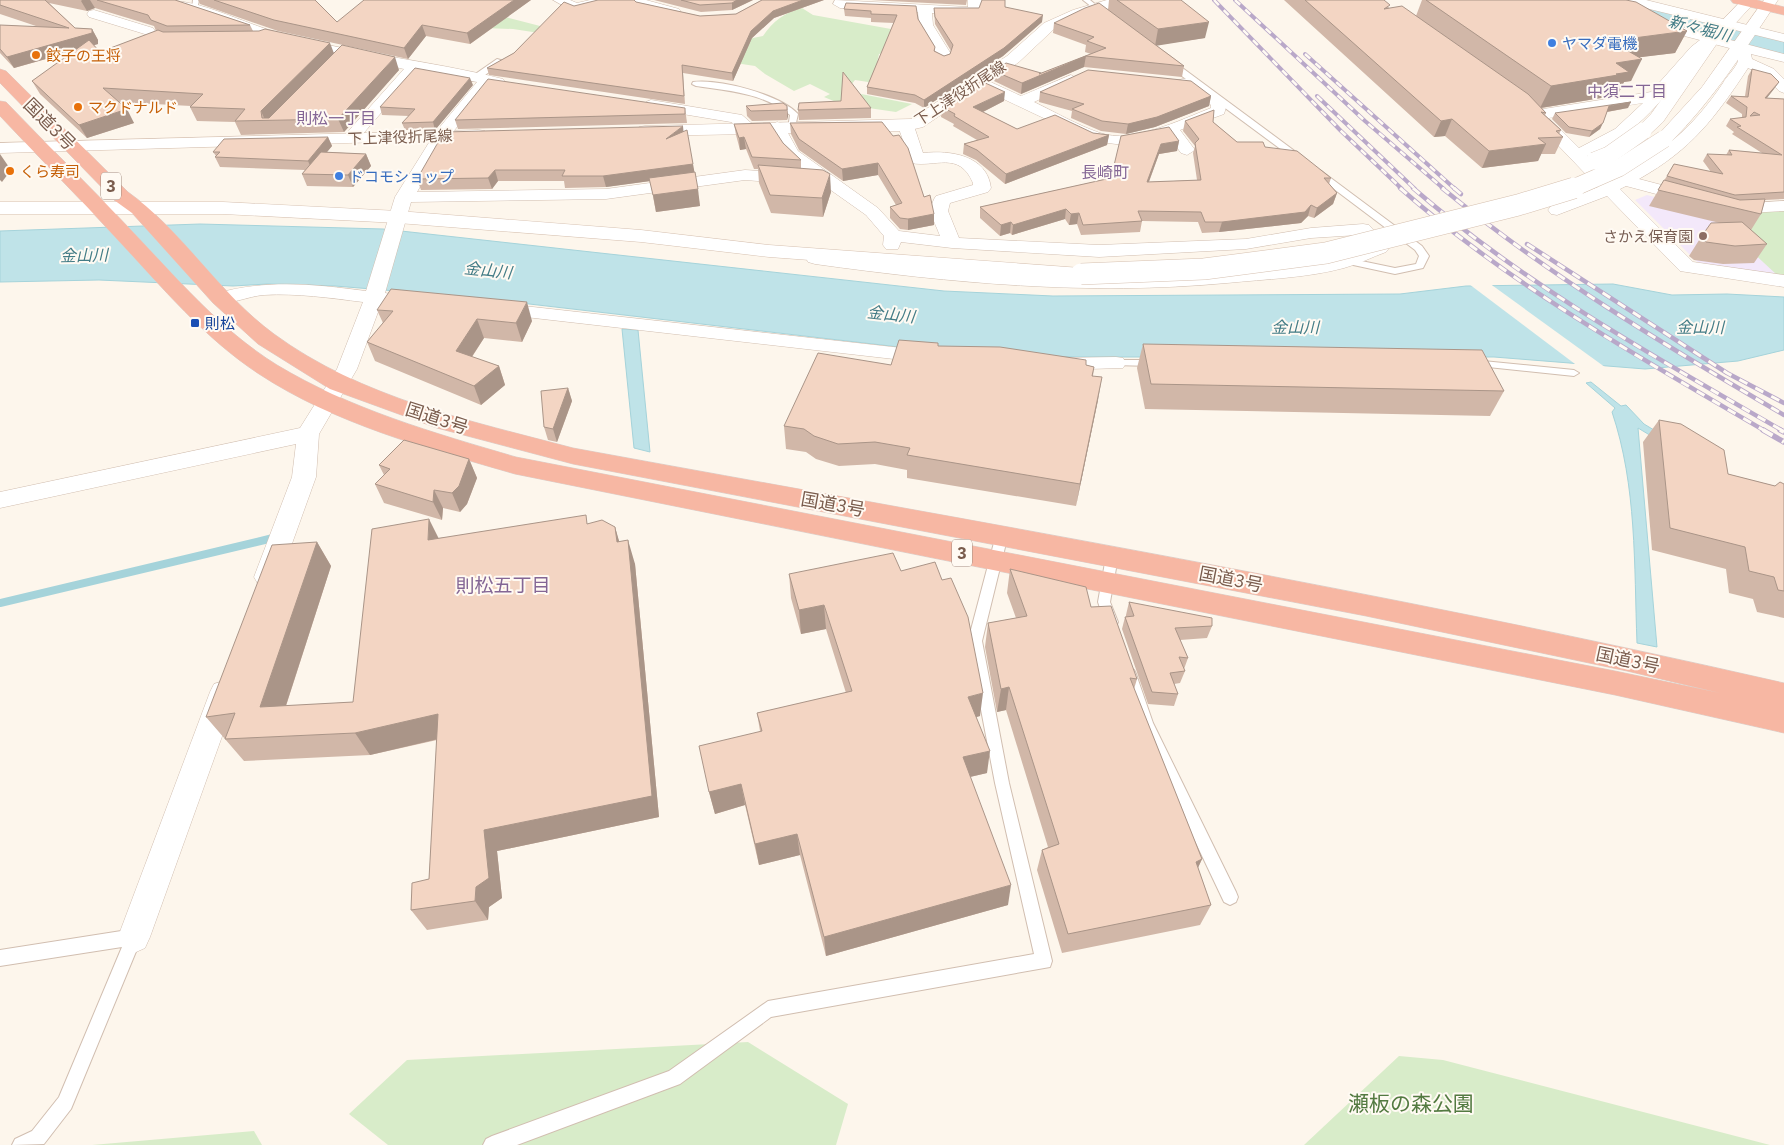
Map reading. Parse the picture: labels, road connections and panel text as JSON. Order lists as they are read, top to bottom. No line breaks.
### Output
{"streets":{"highway":["国道3号","3"],"street":["下上津役折尾線"]},"crossings":[["下上津役折尾線","国道3号"]],"districts":["中須二丁目","則松一丁目","長崎町","則松五丁目"],"water":["新々堀川","金山川"],"parks":["瀬板の森公園"],"places":{"other":["ヤマダ電機","餃子の王将","マクドナルド","くら寿司","ドコモショップ","さかえ保育園"],"transit":["則松"]}}
